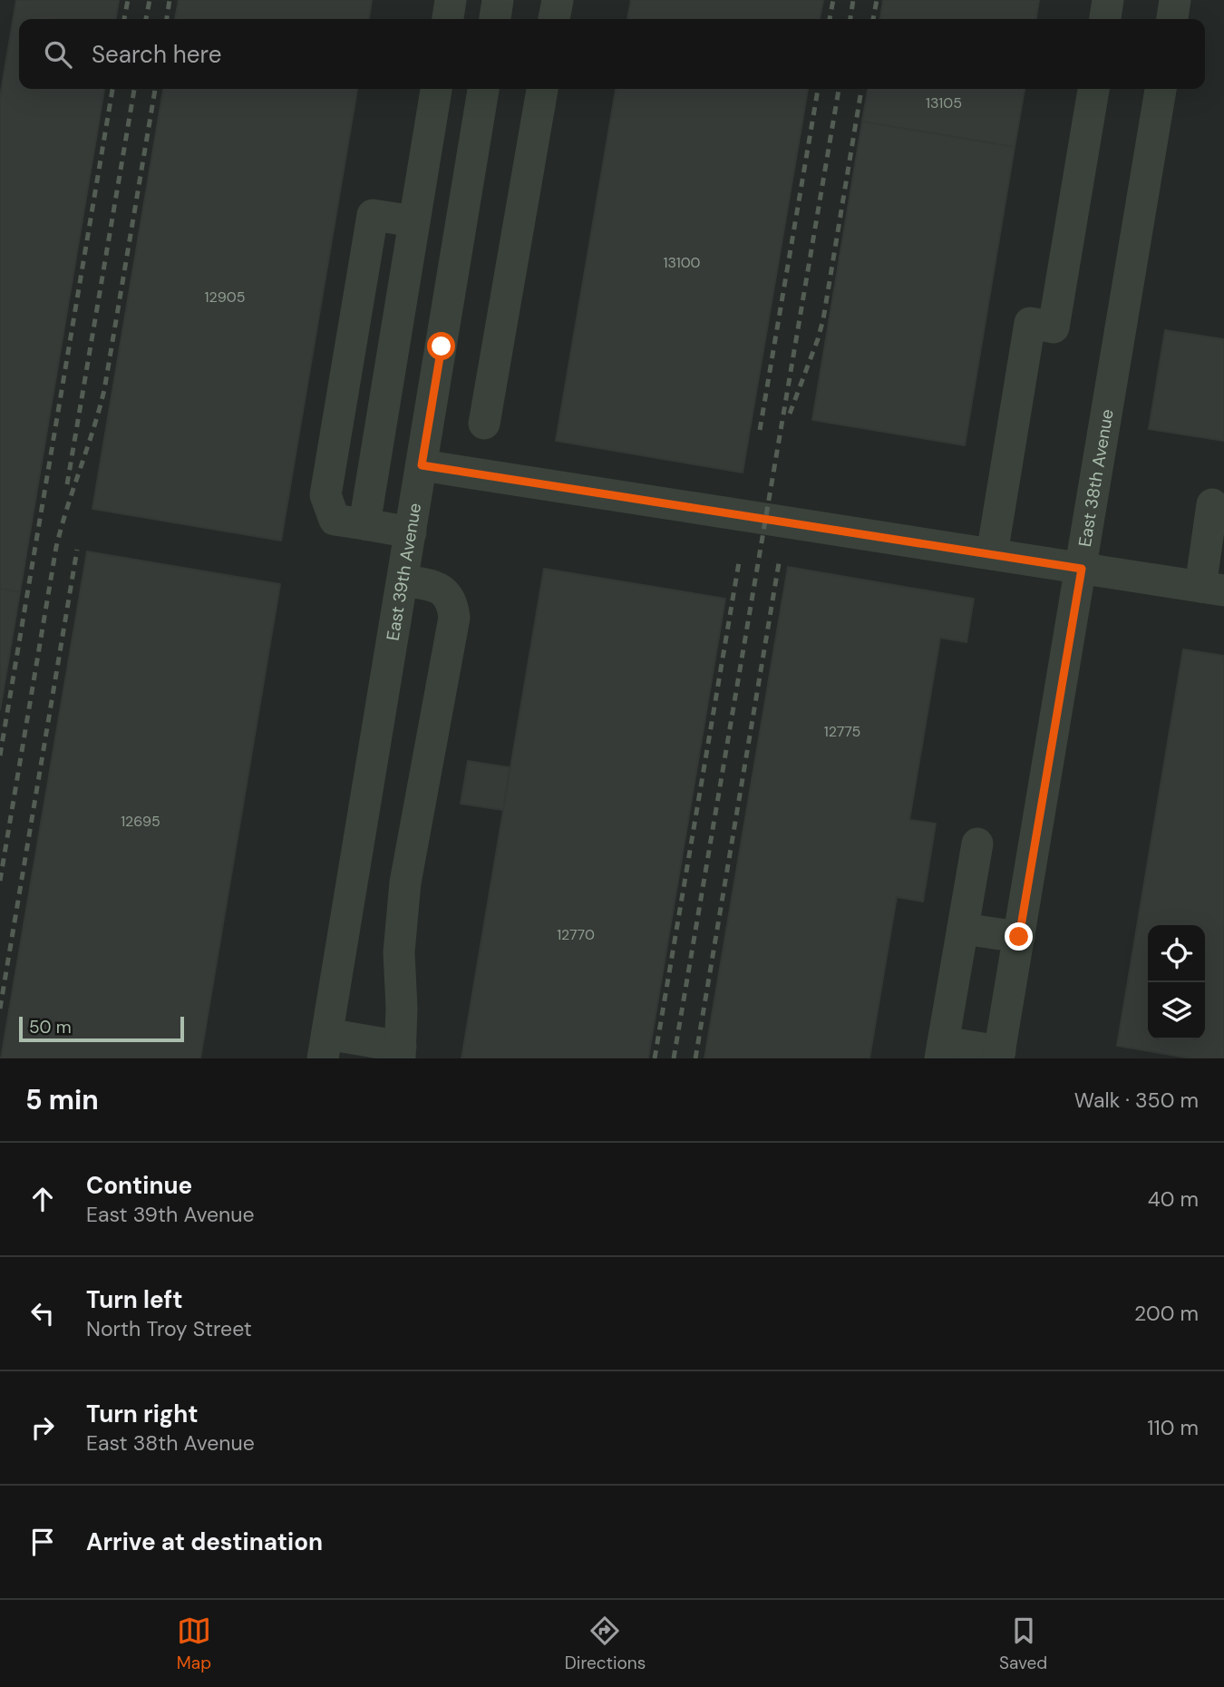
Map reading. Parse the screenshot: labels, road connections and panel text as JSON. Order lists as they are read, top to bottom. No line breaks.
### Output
{"streets":{"street":["East 38th Avenue","East 39th Avenue"]},"house_numbers":["13105","13100","12905","12775","12695","12770"],"scale_bar":"50 m","page":{"search":"Search here","scale":"50 m","heading":["5 min","Walk · 350 m"],"list":[["Continue","East 39th Avenue","40 m"],["Turn left","North Troy Street","200 m"],["Turn right","East 38th Avenue","110 m"],"Arrive at destination"],"nav":["Map","Directions","Saved"]}}
